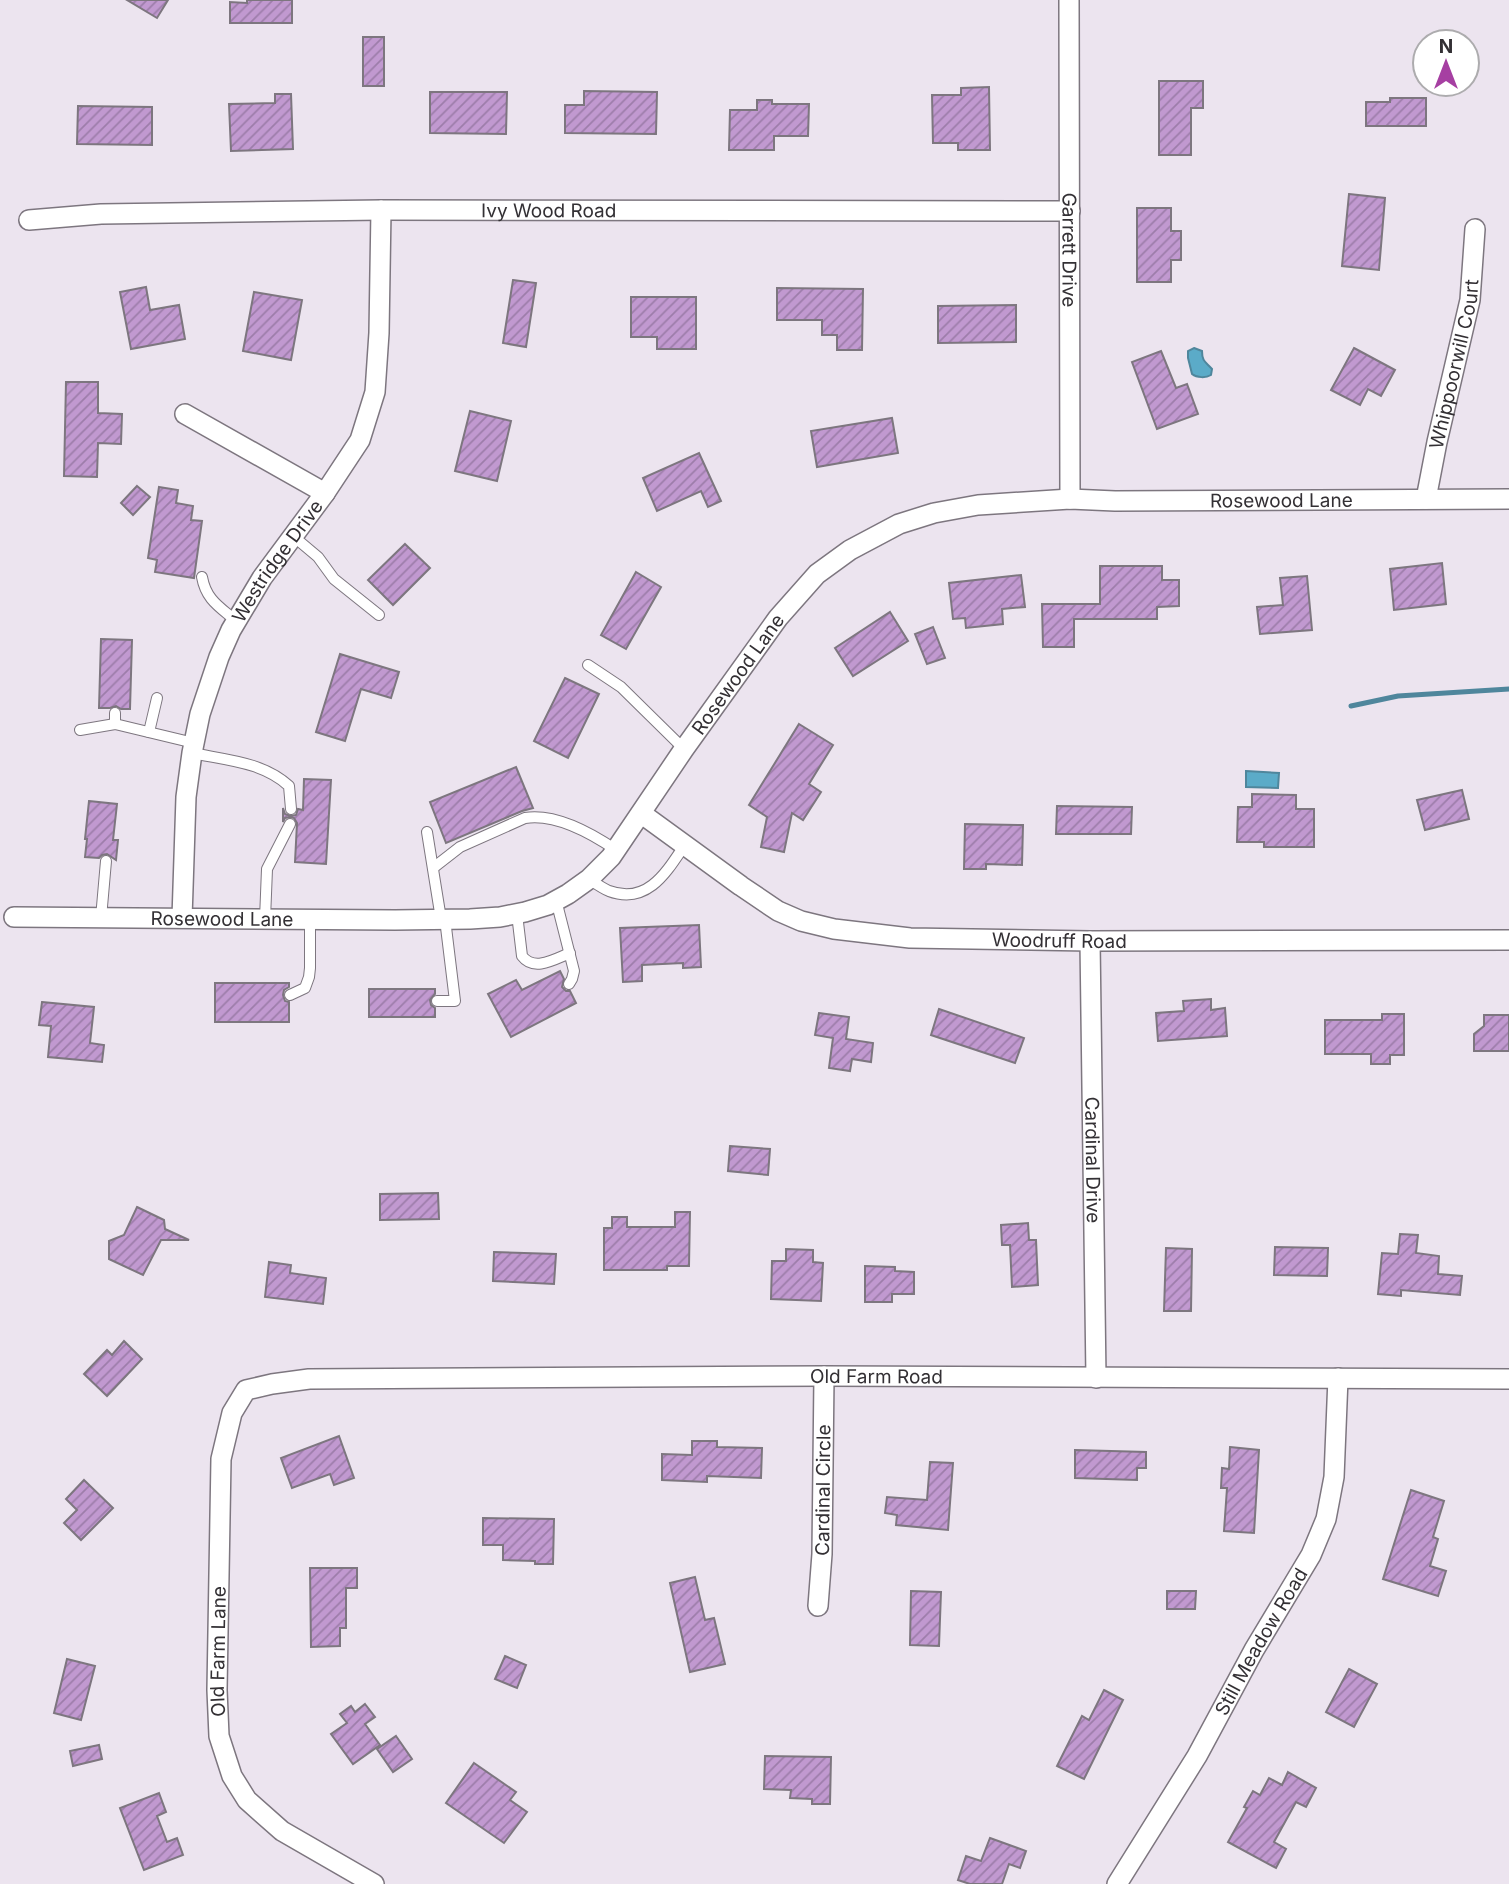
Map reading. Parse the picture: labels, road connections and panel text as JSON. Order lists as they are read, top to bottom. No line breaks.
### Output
{"streets":{"street":["Ivy Wood Road","Garrett Drive","Whippoorwill Court","Rosewood Lane","Westridge Drive","Woodruff Road","Cardinal Drive","Old Farm Road","Cardinal Circle","Still Meadow Road","Old Farm Lane"]},"crossings":[["Ivy Wood Road","Garrett Drive"],["Ivy Wood Road","Westridge Drive"],["Garrett Drive","Rosewood Lane"],["Whippoorwill Court","Rosewood Lane"],["Rosewood Lane","Westridge Drive"],["Rosewood Lane","Woodruff Road"],["Woodruff Road","Cardinal Drive"],["Cardinal Drive","Old Farm Road"],["Old Farm Road","Cardinal Circle"],["Old Farm Road","Still Meadow Road"],["Old Farm Road","Old Farm Lane"]],"north":"top"}
